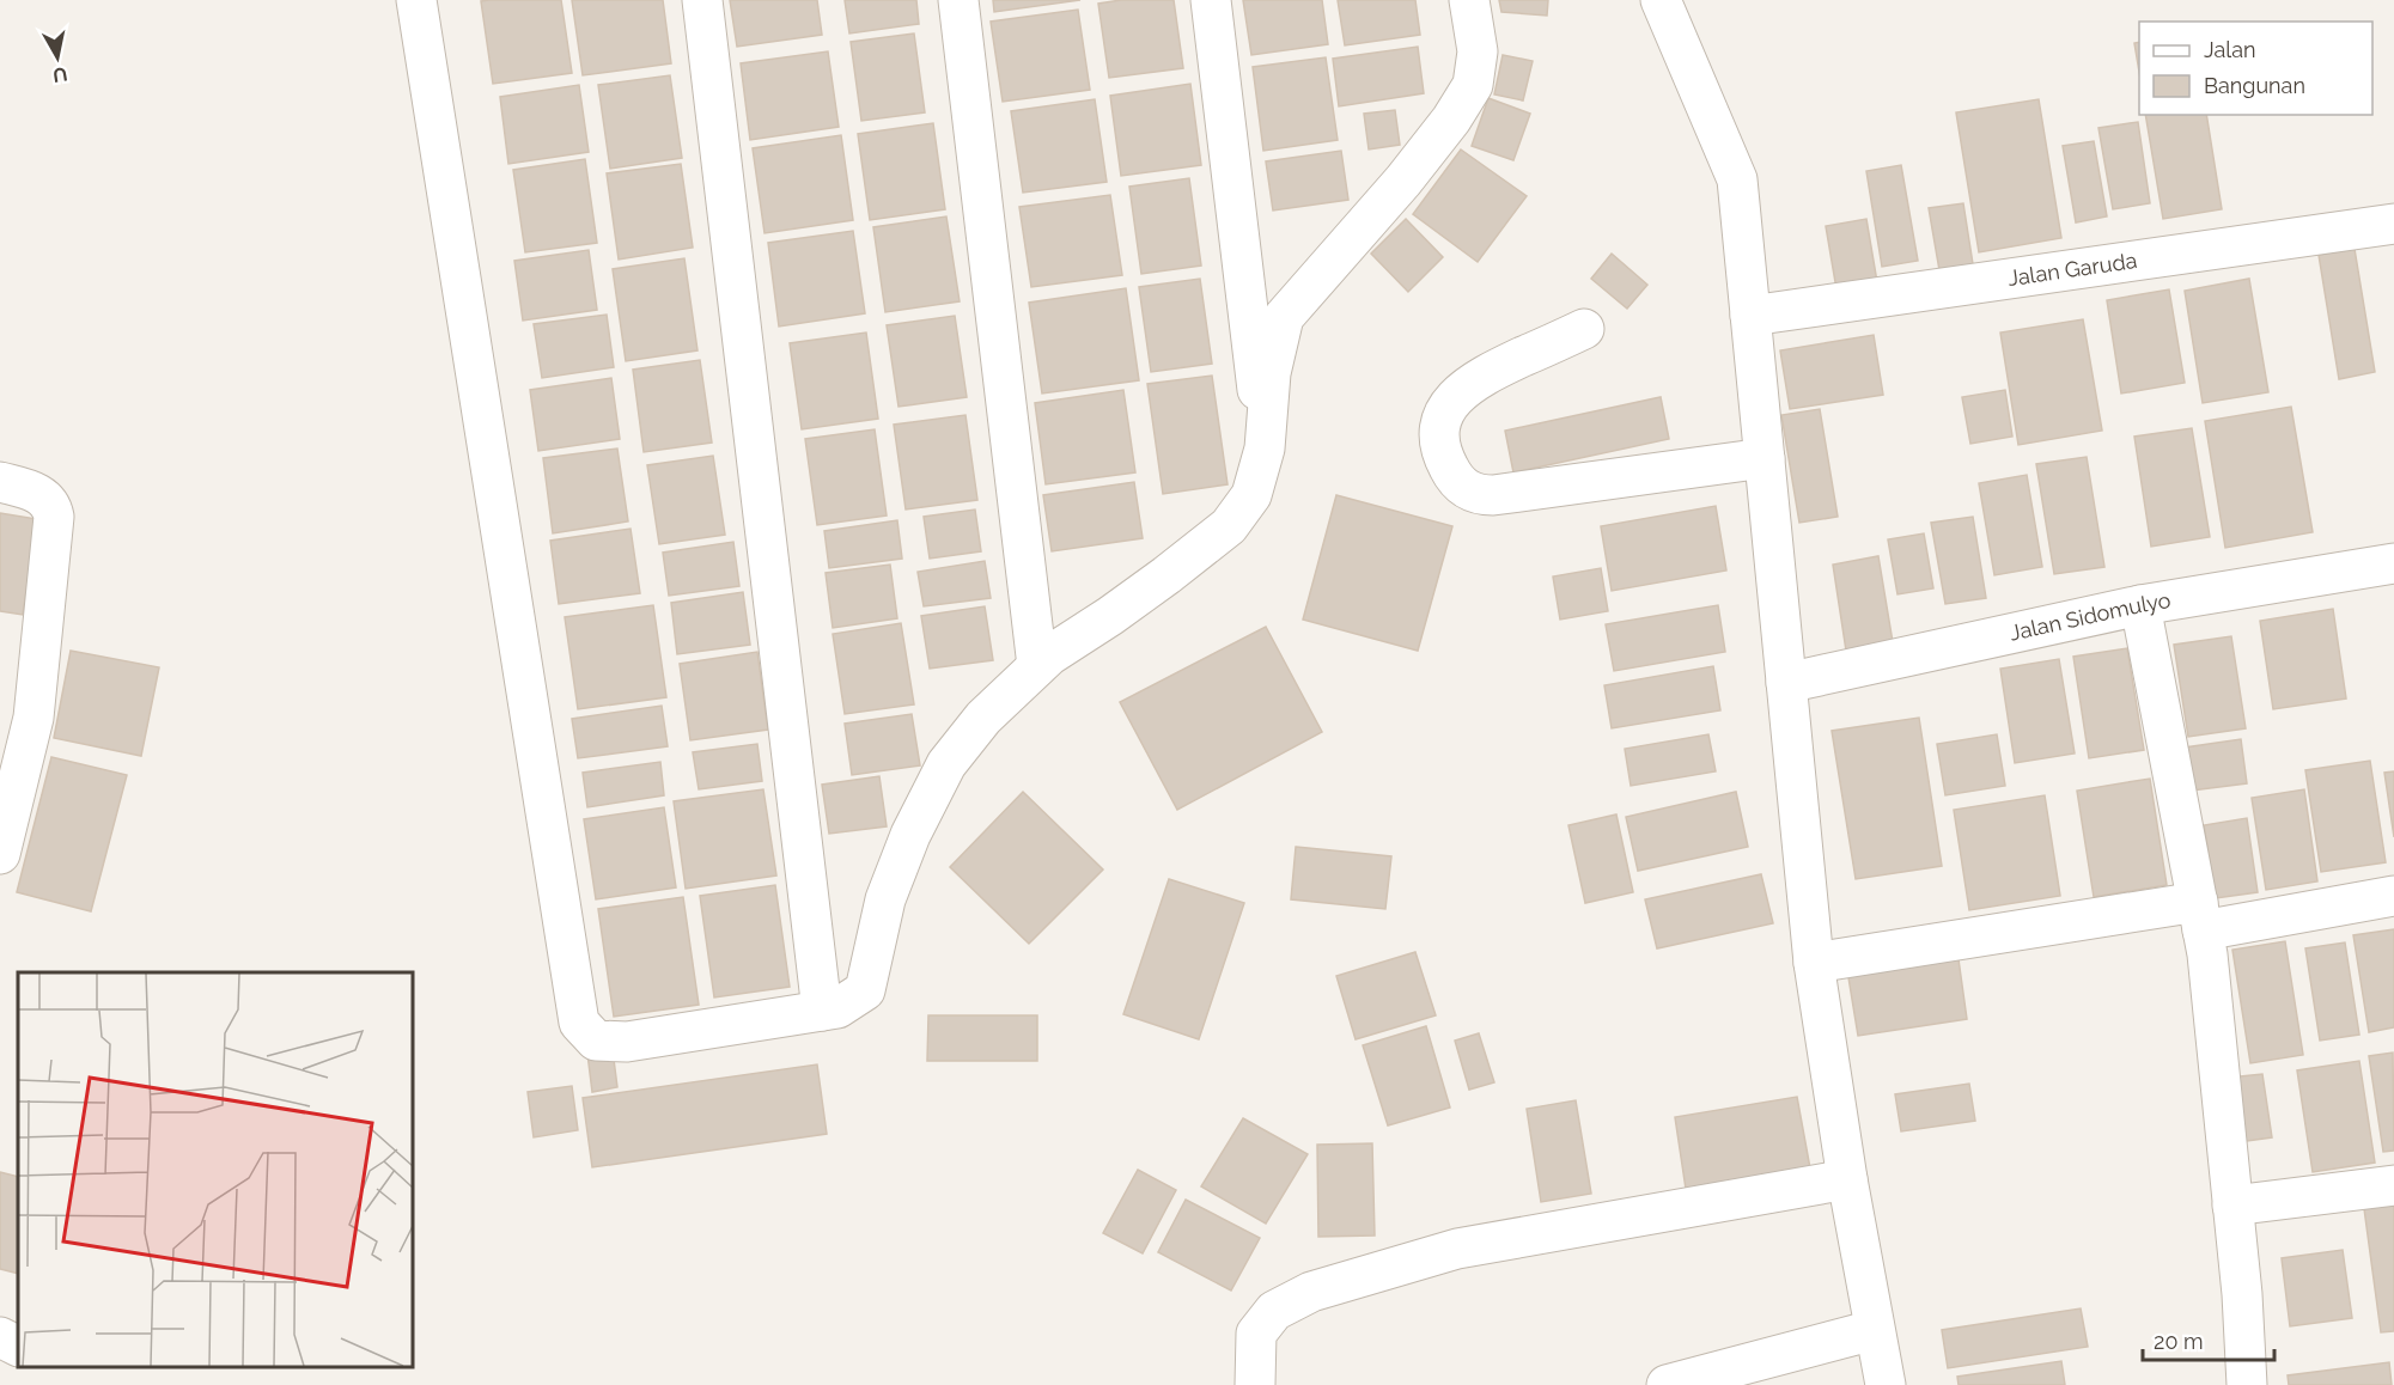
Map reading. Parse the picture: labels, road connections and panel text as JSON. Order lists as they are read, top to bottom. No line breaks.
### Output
{"streets":{"street":["Jalan Garuda","Jalan Sidomulyo"]},"legend":["Jalan","Bangunan"],"scale_bar":"20 m","north":"bottom"}
